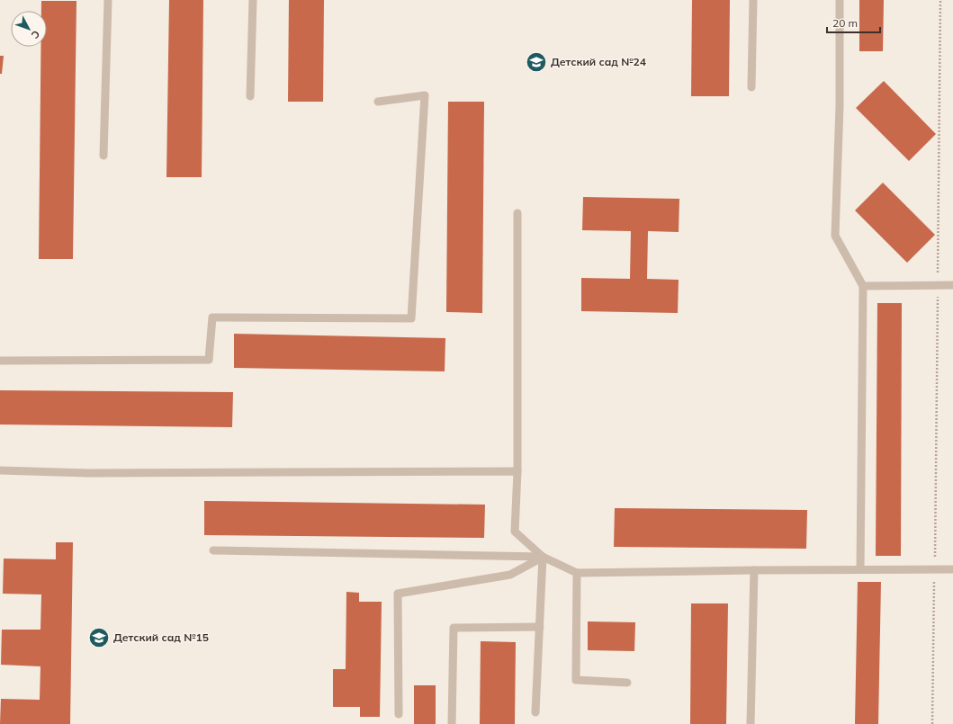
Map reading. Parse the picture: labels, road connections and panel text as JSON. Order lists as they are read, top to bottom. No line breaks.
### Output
{"places":{"school or university":["Детский сад №24","Детский сад №15"]},"scale_bar":"20 m","north":"bottom right"}
